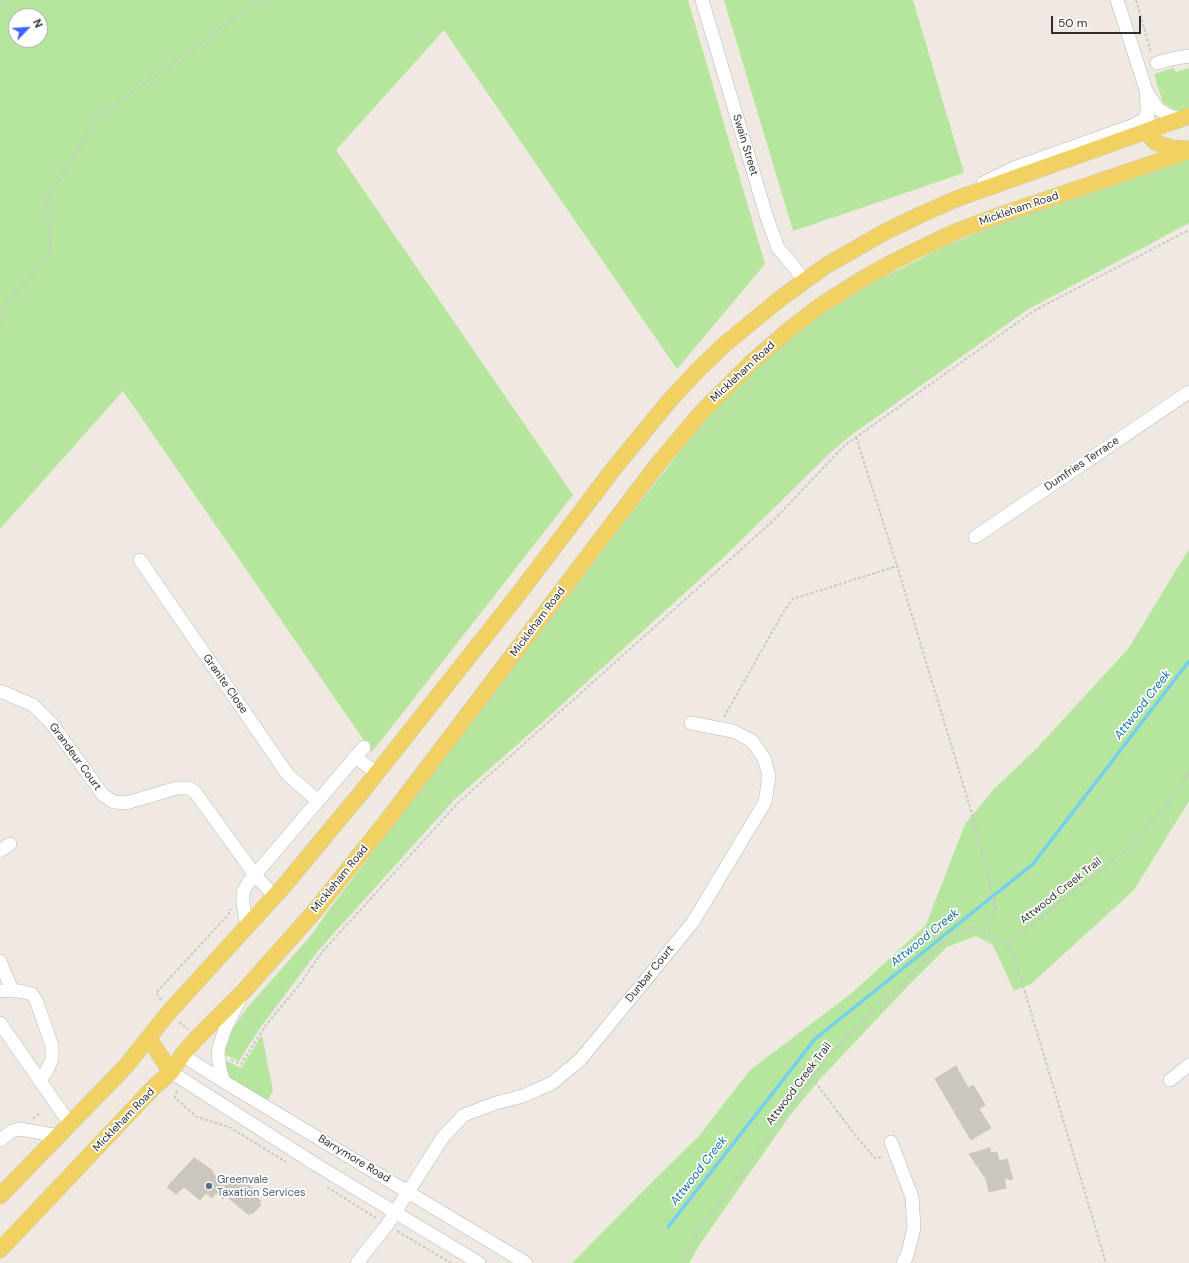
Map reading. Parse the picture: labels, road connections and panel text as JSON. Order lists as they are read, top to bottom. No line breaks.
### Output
{"streets":{"main road":["Mickleham Road"],"street":["Swain Street","Dumfries Terrace","Granite Close","Grandeur Court","Dunbar Court","Barrymore Road"],"path":["Attwood Creek Trail"]},"crossings":[["Mickleham Road","Barrymore Road"],["Dunbar Court","Barrymore Road"]],"water":["Attwood Creek"],"places":["Greenvale Taxation Services"],"scale_bar":"50 m","north":"top right"}
